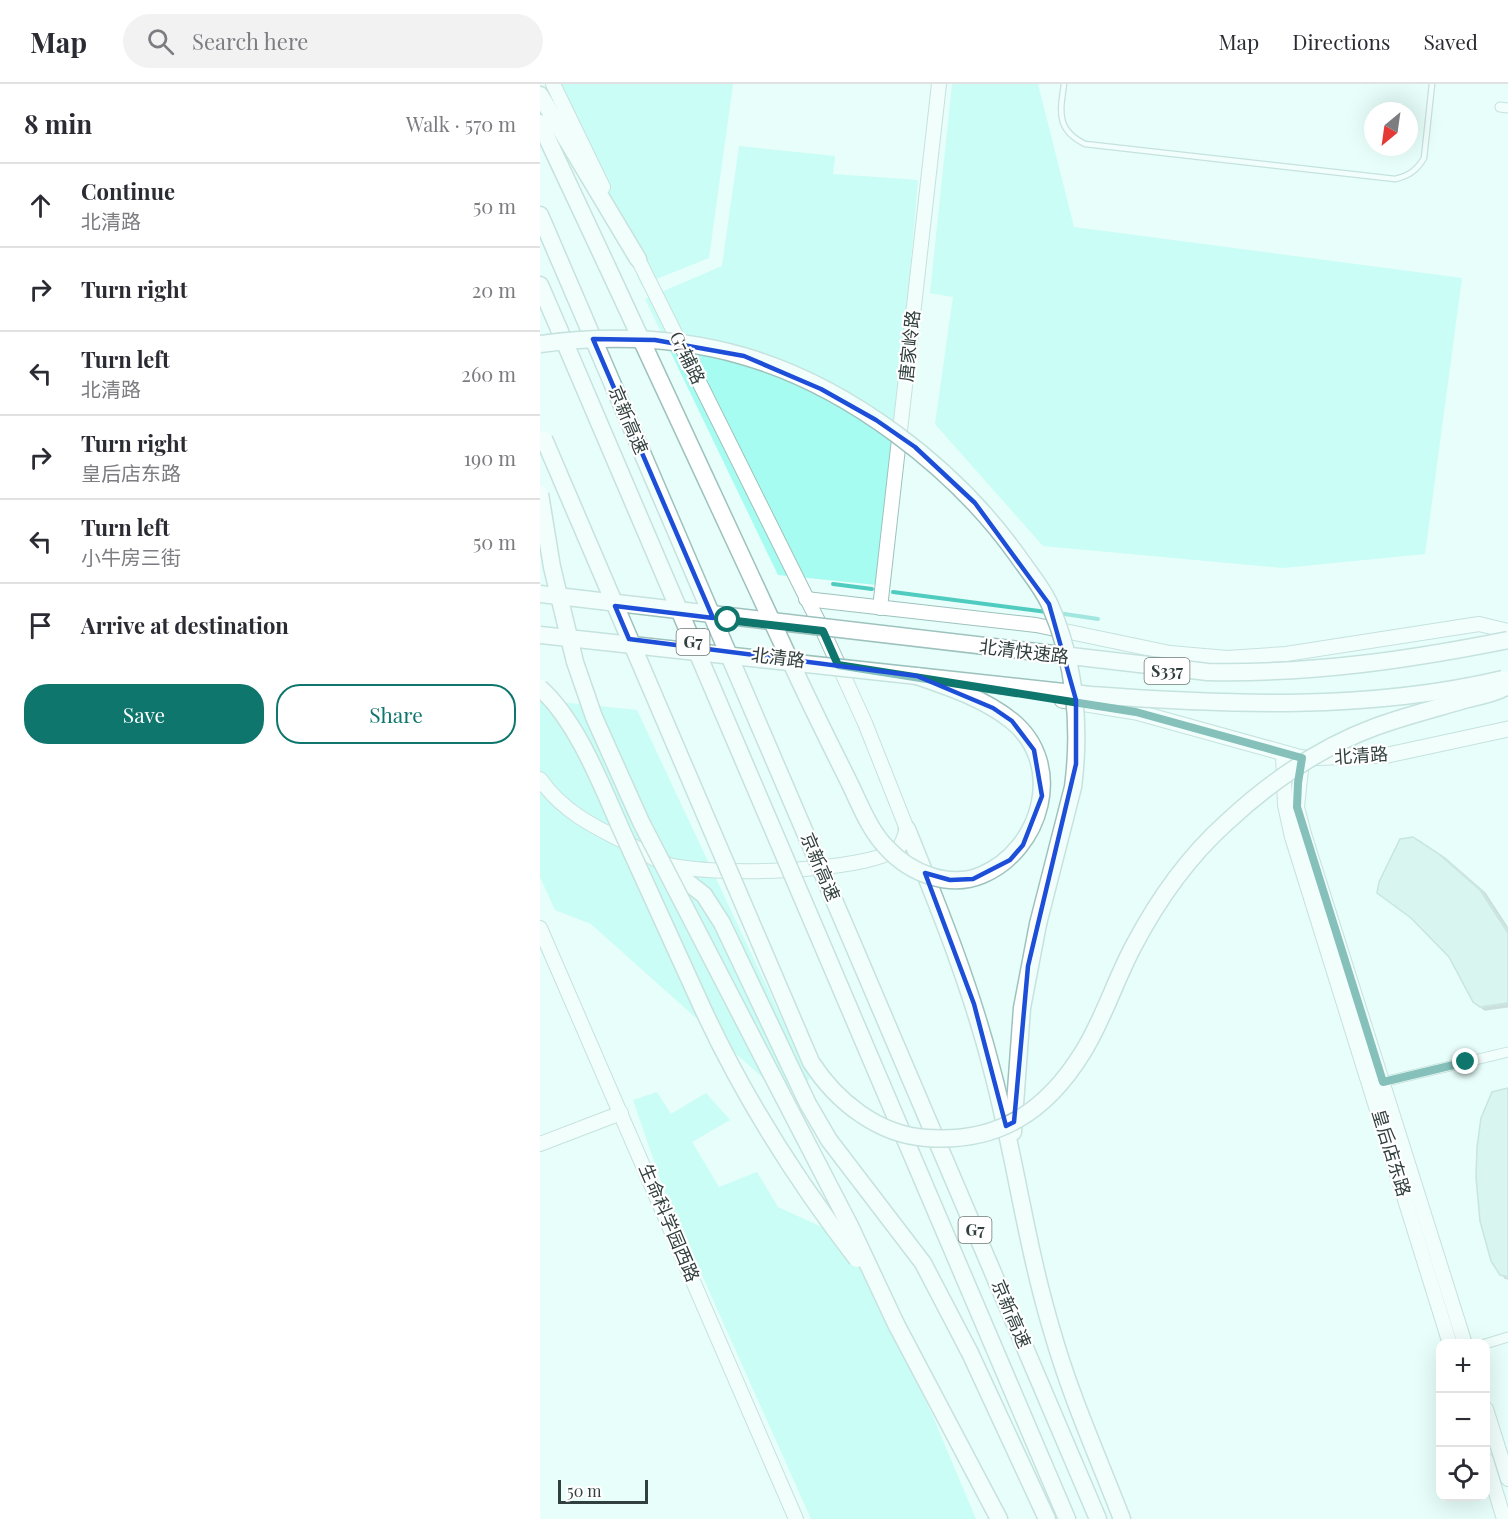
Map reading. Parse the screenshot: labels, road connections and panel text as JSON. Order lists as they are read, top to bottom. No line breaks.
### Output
{"streets":{"highway":["京新高速","G7","北清快速路"],"main road":["北清路","S337"],"street":["唐家岭路","G7辅路","皇后店东路","生命科学园西路"]},"crossings":[["唐家岭路","北清路"],["G7辅路","北清路"],["北清快速路","北清路"],["北清路","皇后店东路"]],"scale_bar":"50 m","north":"bottom left","page":{"header":"Map","search":"Search here","nav":["Map","Directions","Saved"],"heading":["8 min","Walk · 570 m"],"list":[["Continue","北清路","50 m"],["Turn right","20 m"],["Turn left","北清路","260 m"],["Turn right","皇后店东路","190 m"],["Turn left","小牛房三街","50 m"],"Arrive at destination"],"buttons":["Save","Share"],"map_buttons":["+","−"],"scale":"50 m"}}
